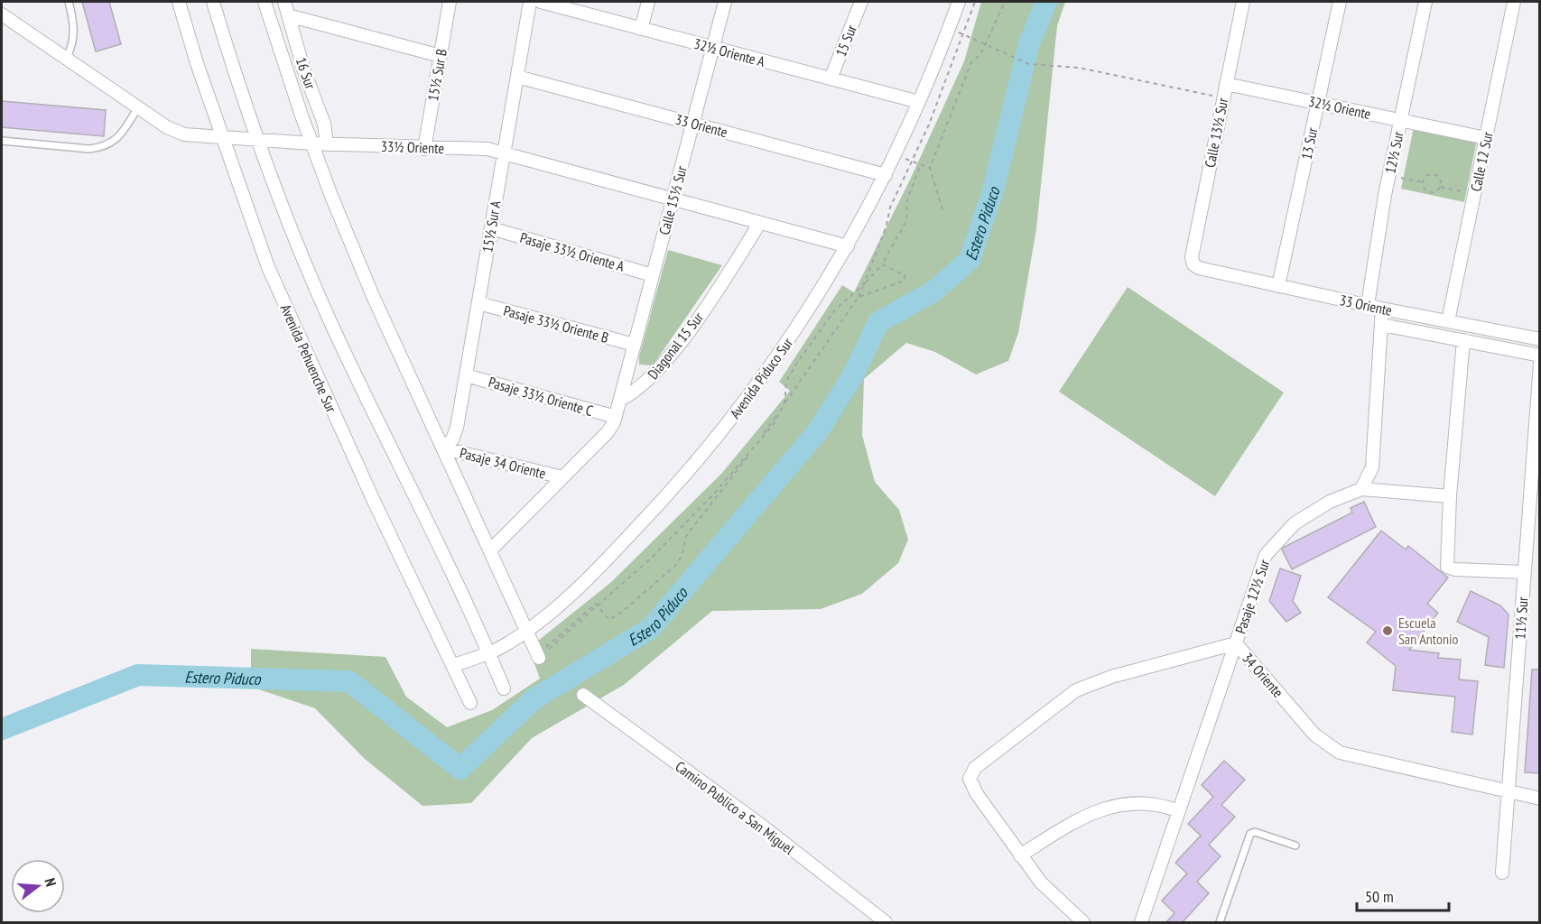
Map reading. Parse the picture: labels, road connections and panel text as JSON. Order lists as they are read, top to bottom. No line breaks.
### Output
{"streets":{"street":["15 Sur","32½ Oriente A","16 Sur","15½ Sur B","32½ Oriente","33 Oriente","Calle 13½ Sur","13 Sur","33½ Oriente","12½ Sur","Calle 12 Sur","Calle 15½ Sur","15½ Sur A","Pasaje 33½ Oriente A","Pasaje 33½ Oriente B","Diagonal 15 Sur","Avenida Pehuenche Sur","Avenida Piduco Sur","Pasaje 33½ Oriente C","Pasaje 34 Oriente","Pasaje 12½ Sur","11½ Sur","34 Oriente","Camino Publico a San Miguel"]},"crossings":[["15 Sur","32½ Oriente A"],["32½ Oriente A","Calle 15½ Sur"],["32½ Oriente A","Avenida Piduco Sur"],["16 Sur","33½ Oriente"],["15½ Sur B","33½ Oriente"],["32½ Oriente","Calle 13½ Sur"],["32½ Oriente","13 Sur"],["32½ Oriente","12½ Sur"],["32½ Oriente","Calle 12 Sur"],["33 Oriente","Calle 13½ Sur"],["33 Oriente","13 Sur"],["33 Oriente","12½ Sur"],["33 Oriente","Calle 12 Sur"],["33 Oriente","Calle 15½ Sur"],["33 Oriente","15½ Sur A"],["33 Oriente","Avenida Piduco Sur"],["33½ Oriente","Calle 15½ Sur"],["33½ Oriente","15½ Sur A"],["33½ Oriente","Diagonal 15 Sur"],["33½ Oriente","Avenida Pehuenche Sur"],["33½ Oriente","Avenida Piduco Sur"],["Calle 15½ Sur","Pasaje 33½ Oriente A"],["Calle 15½ Sur","Pasaje 33½ Oriente B"],["Calle 15½ Sur","Diagonal 15 Sur"],["15½ Sur A","Pasaje 33½ Oriente A"],["15½ Sur A","Pasaje 33½ Oriente B"],["15½ Sur A","Pasaje 33½ Oriente C"],["15½ Sur A","Pasaje 34 Oriente"],["Avenida Pehuenche Sur","Avenida Piduco Sur"],["Pasaje 12½ Sur","34 Oriente"],["11½ Sur","34 Oriente"]],"water":["Estero Piduco"],"places":["Escuela San Antonio"],"scale_bar":"50 m","north":"right"}
